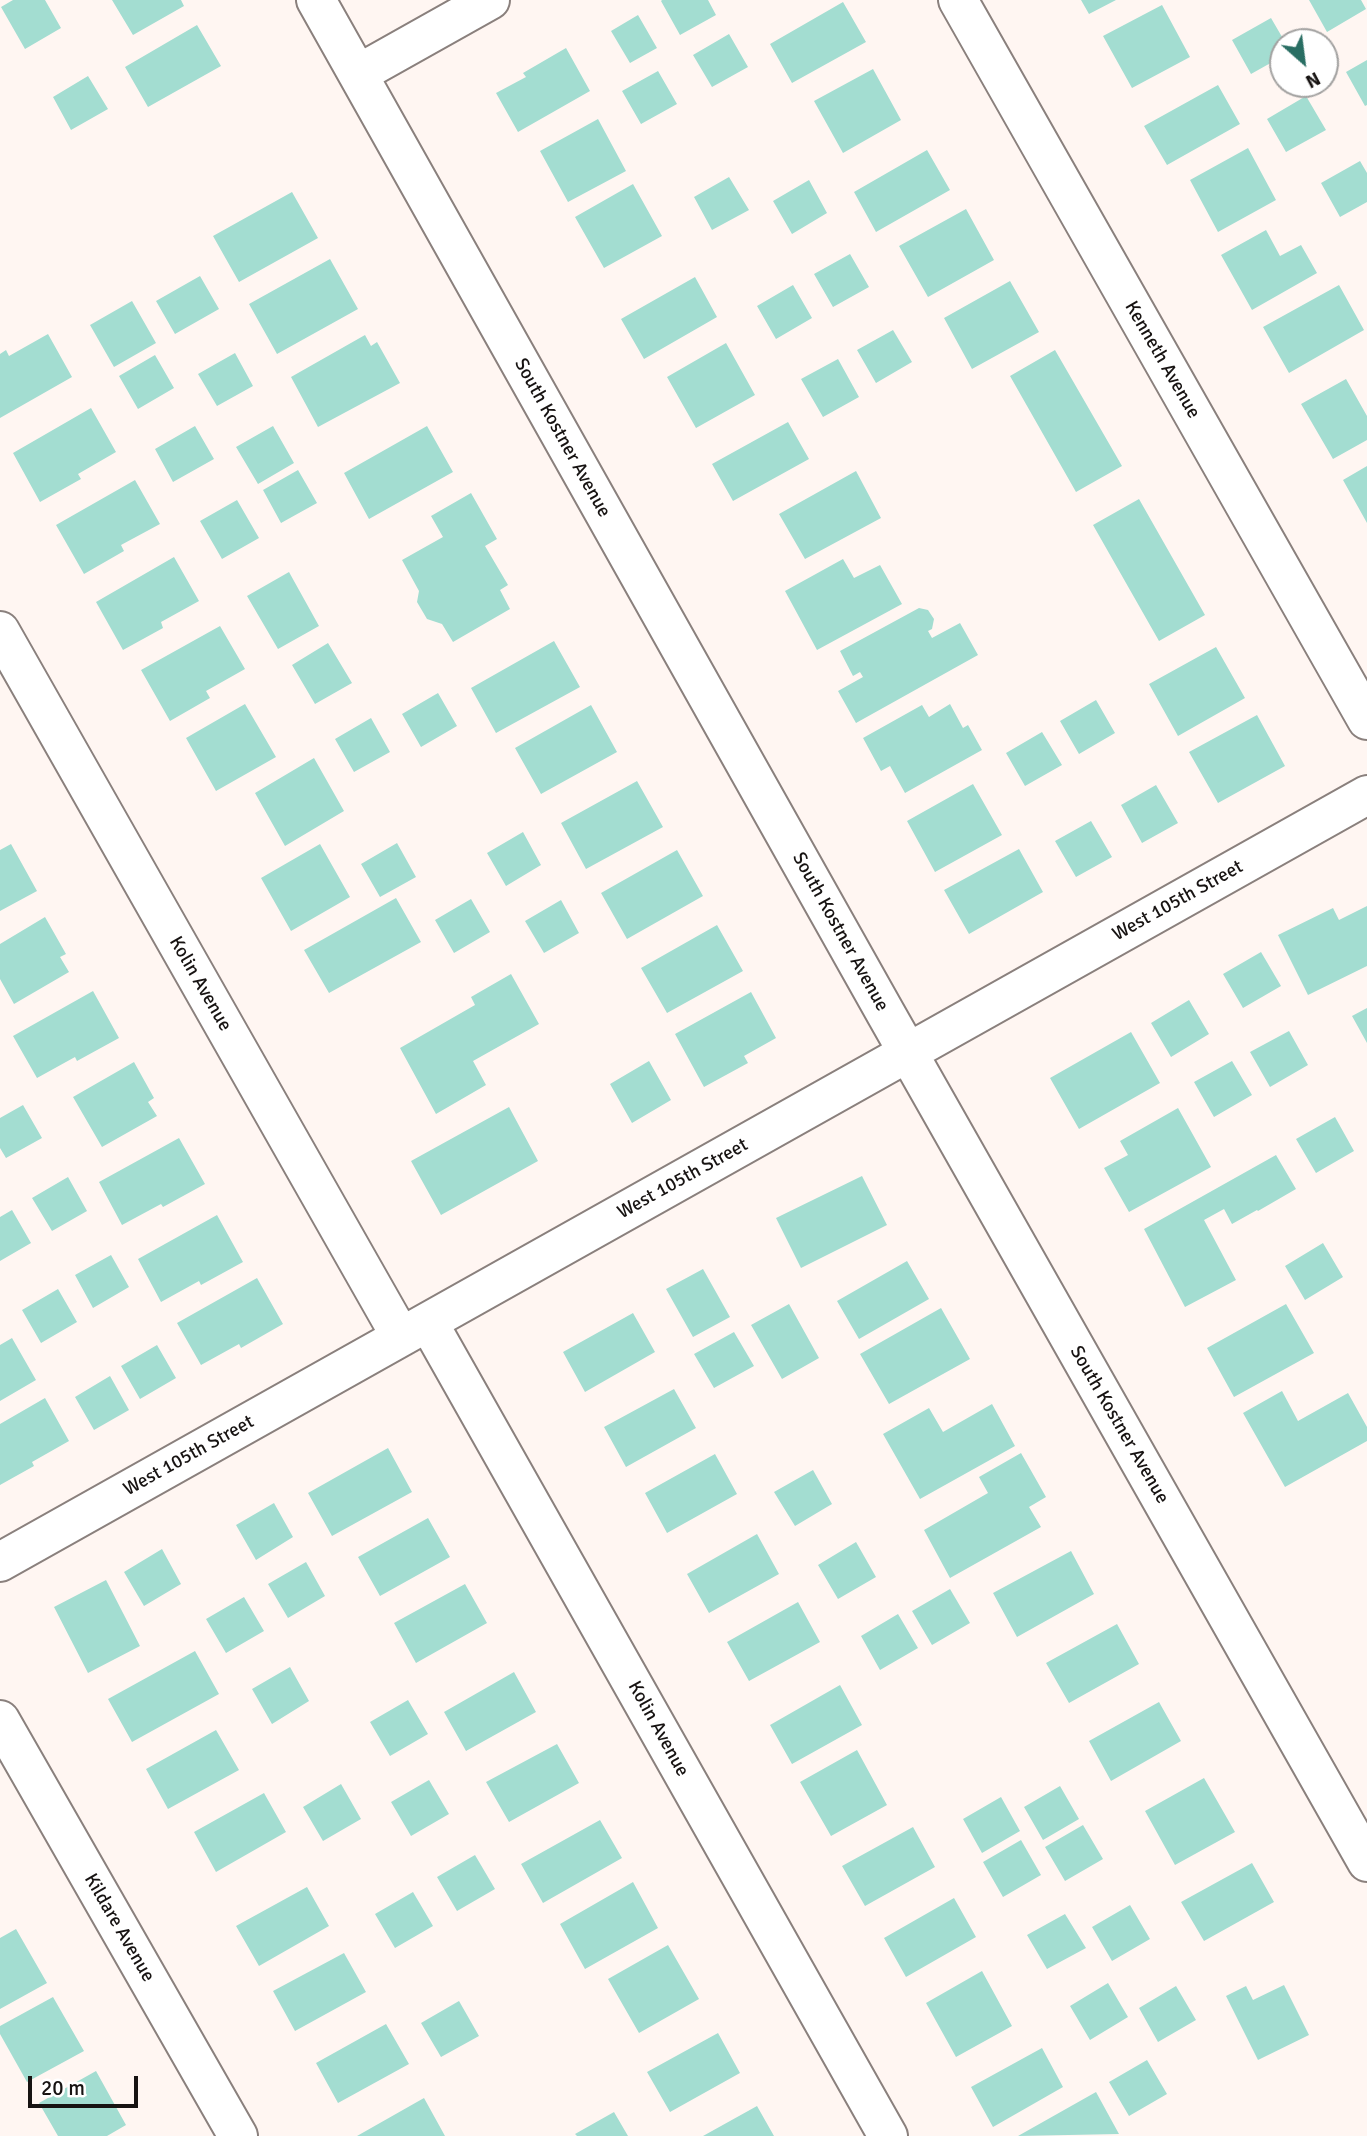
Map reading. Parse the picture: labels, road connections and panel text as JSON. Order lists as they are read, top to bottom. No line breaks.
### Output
{"streets":{"street":["Kenneth Avenue","South Kostner Avenue","West 105th Street","Kolin Avenue","Kildare Avenue"]},"crossings":[["South Kostner Avenue","West 105th Street"],["West 105th Street","Kolin Avenue"]],"scale_bar":"20 m","north":"bottom right"}
